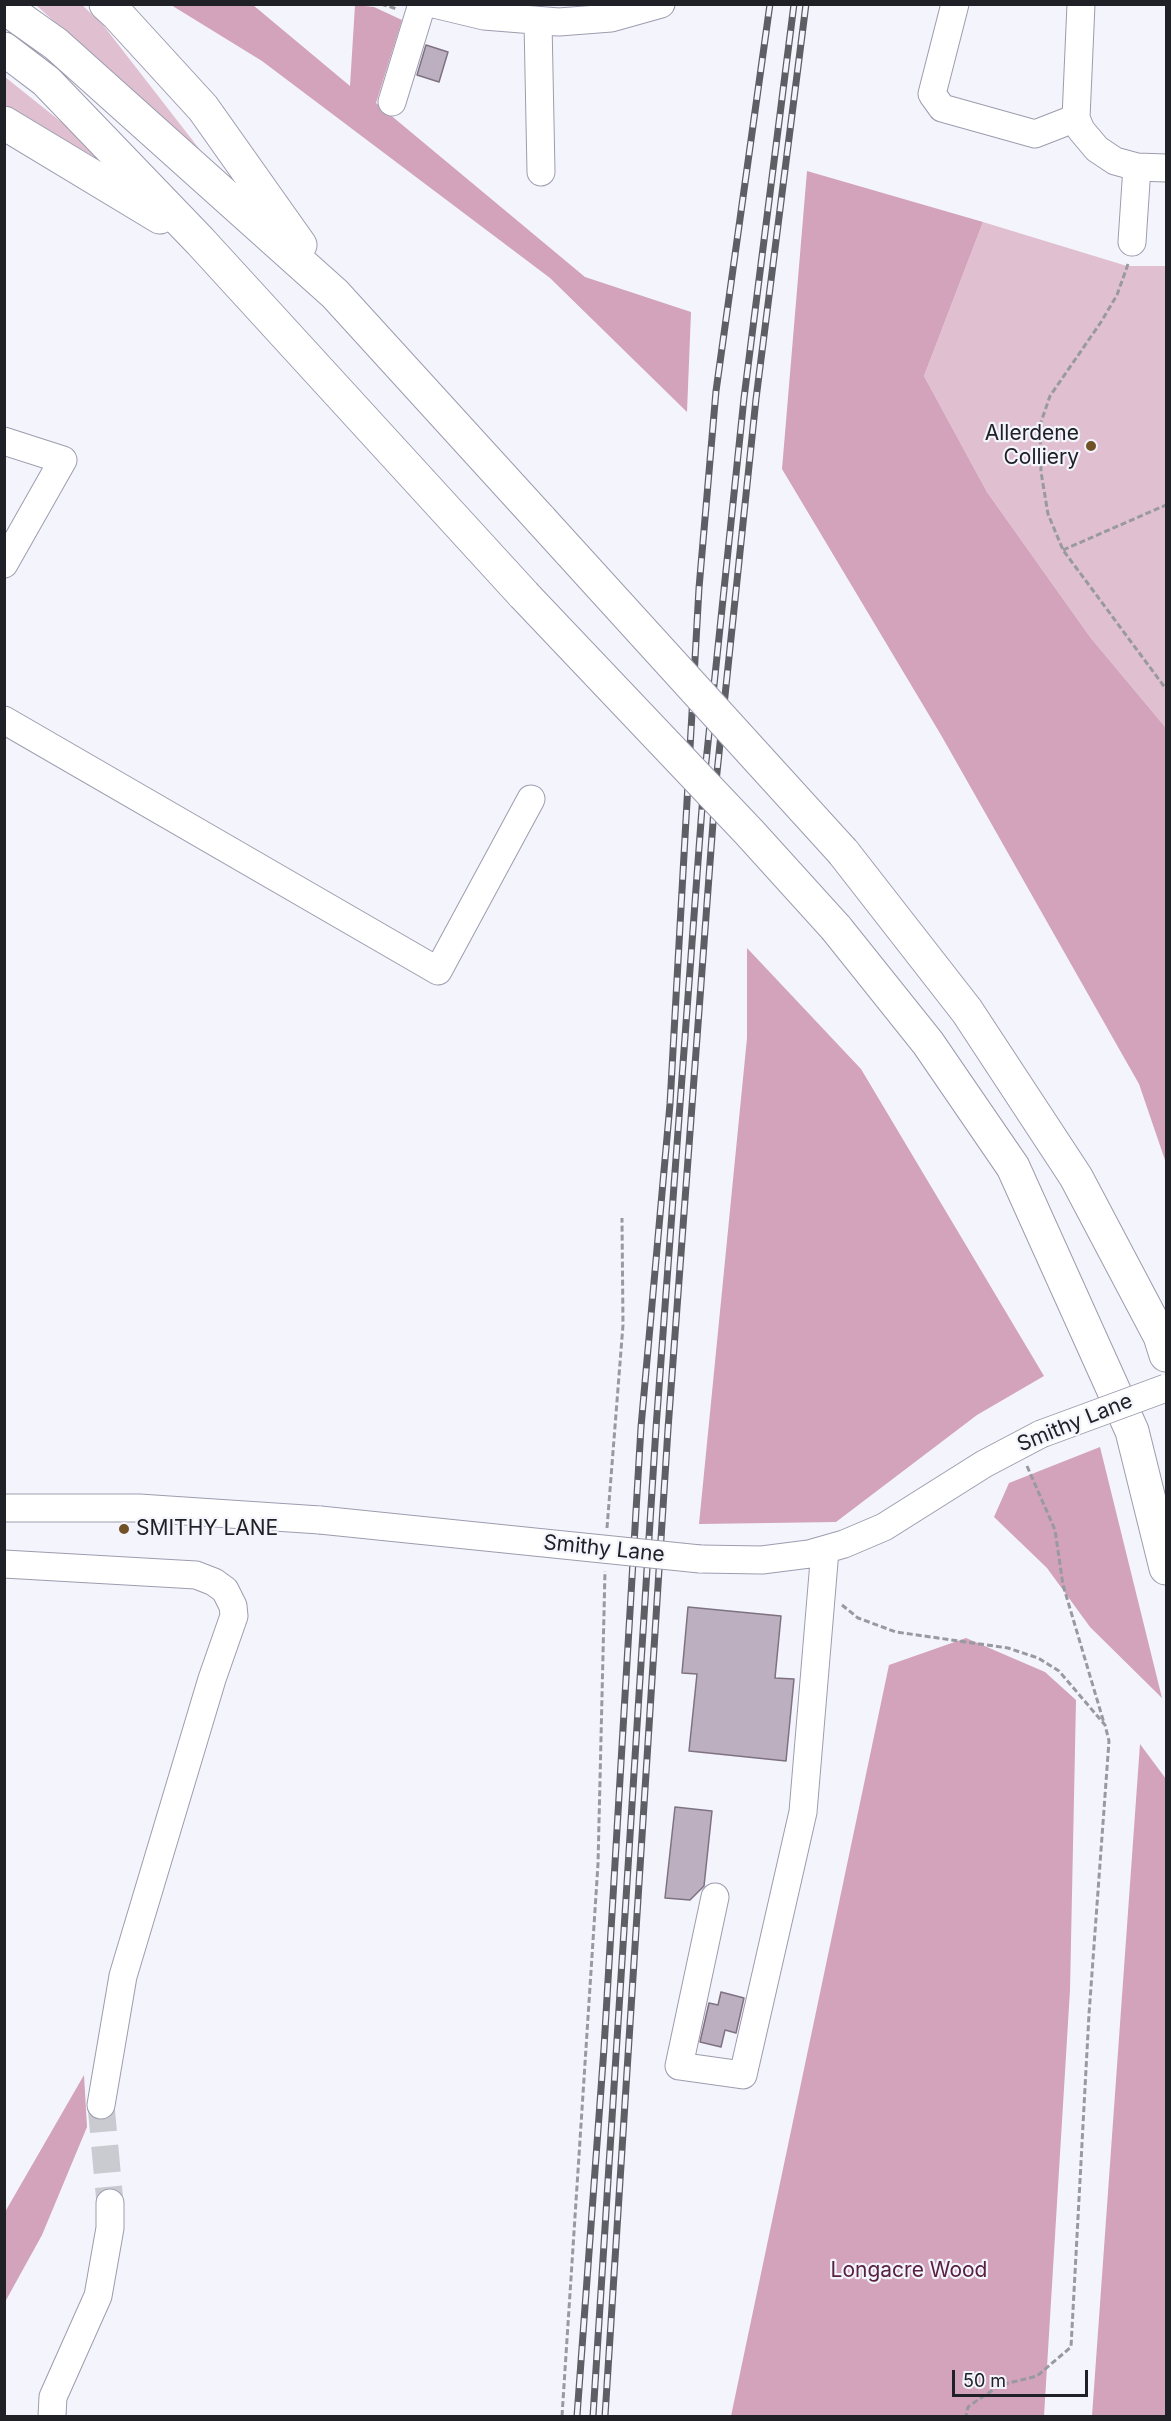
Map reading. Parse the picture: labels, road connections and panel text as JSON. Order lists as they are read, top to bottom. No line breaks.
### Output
{"streets":{"street":["Smithy Lane"]},"parks":["Longacre Wood"],"places":["Allerdene Colliery","SMITHY LANE"],"scale_bar":"50 m"}
